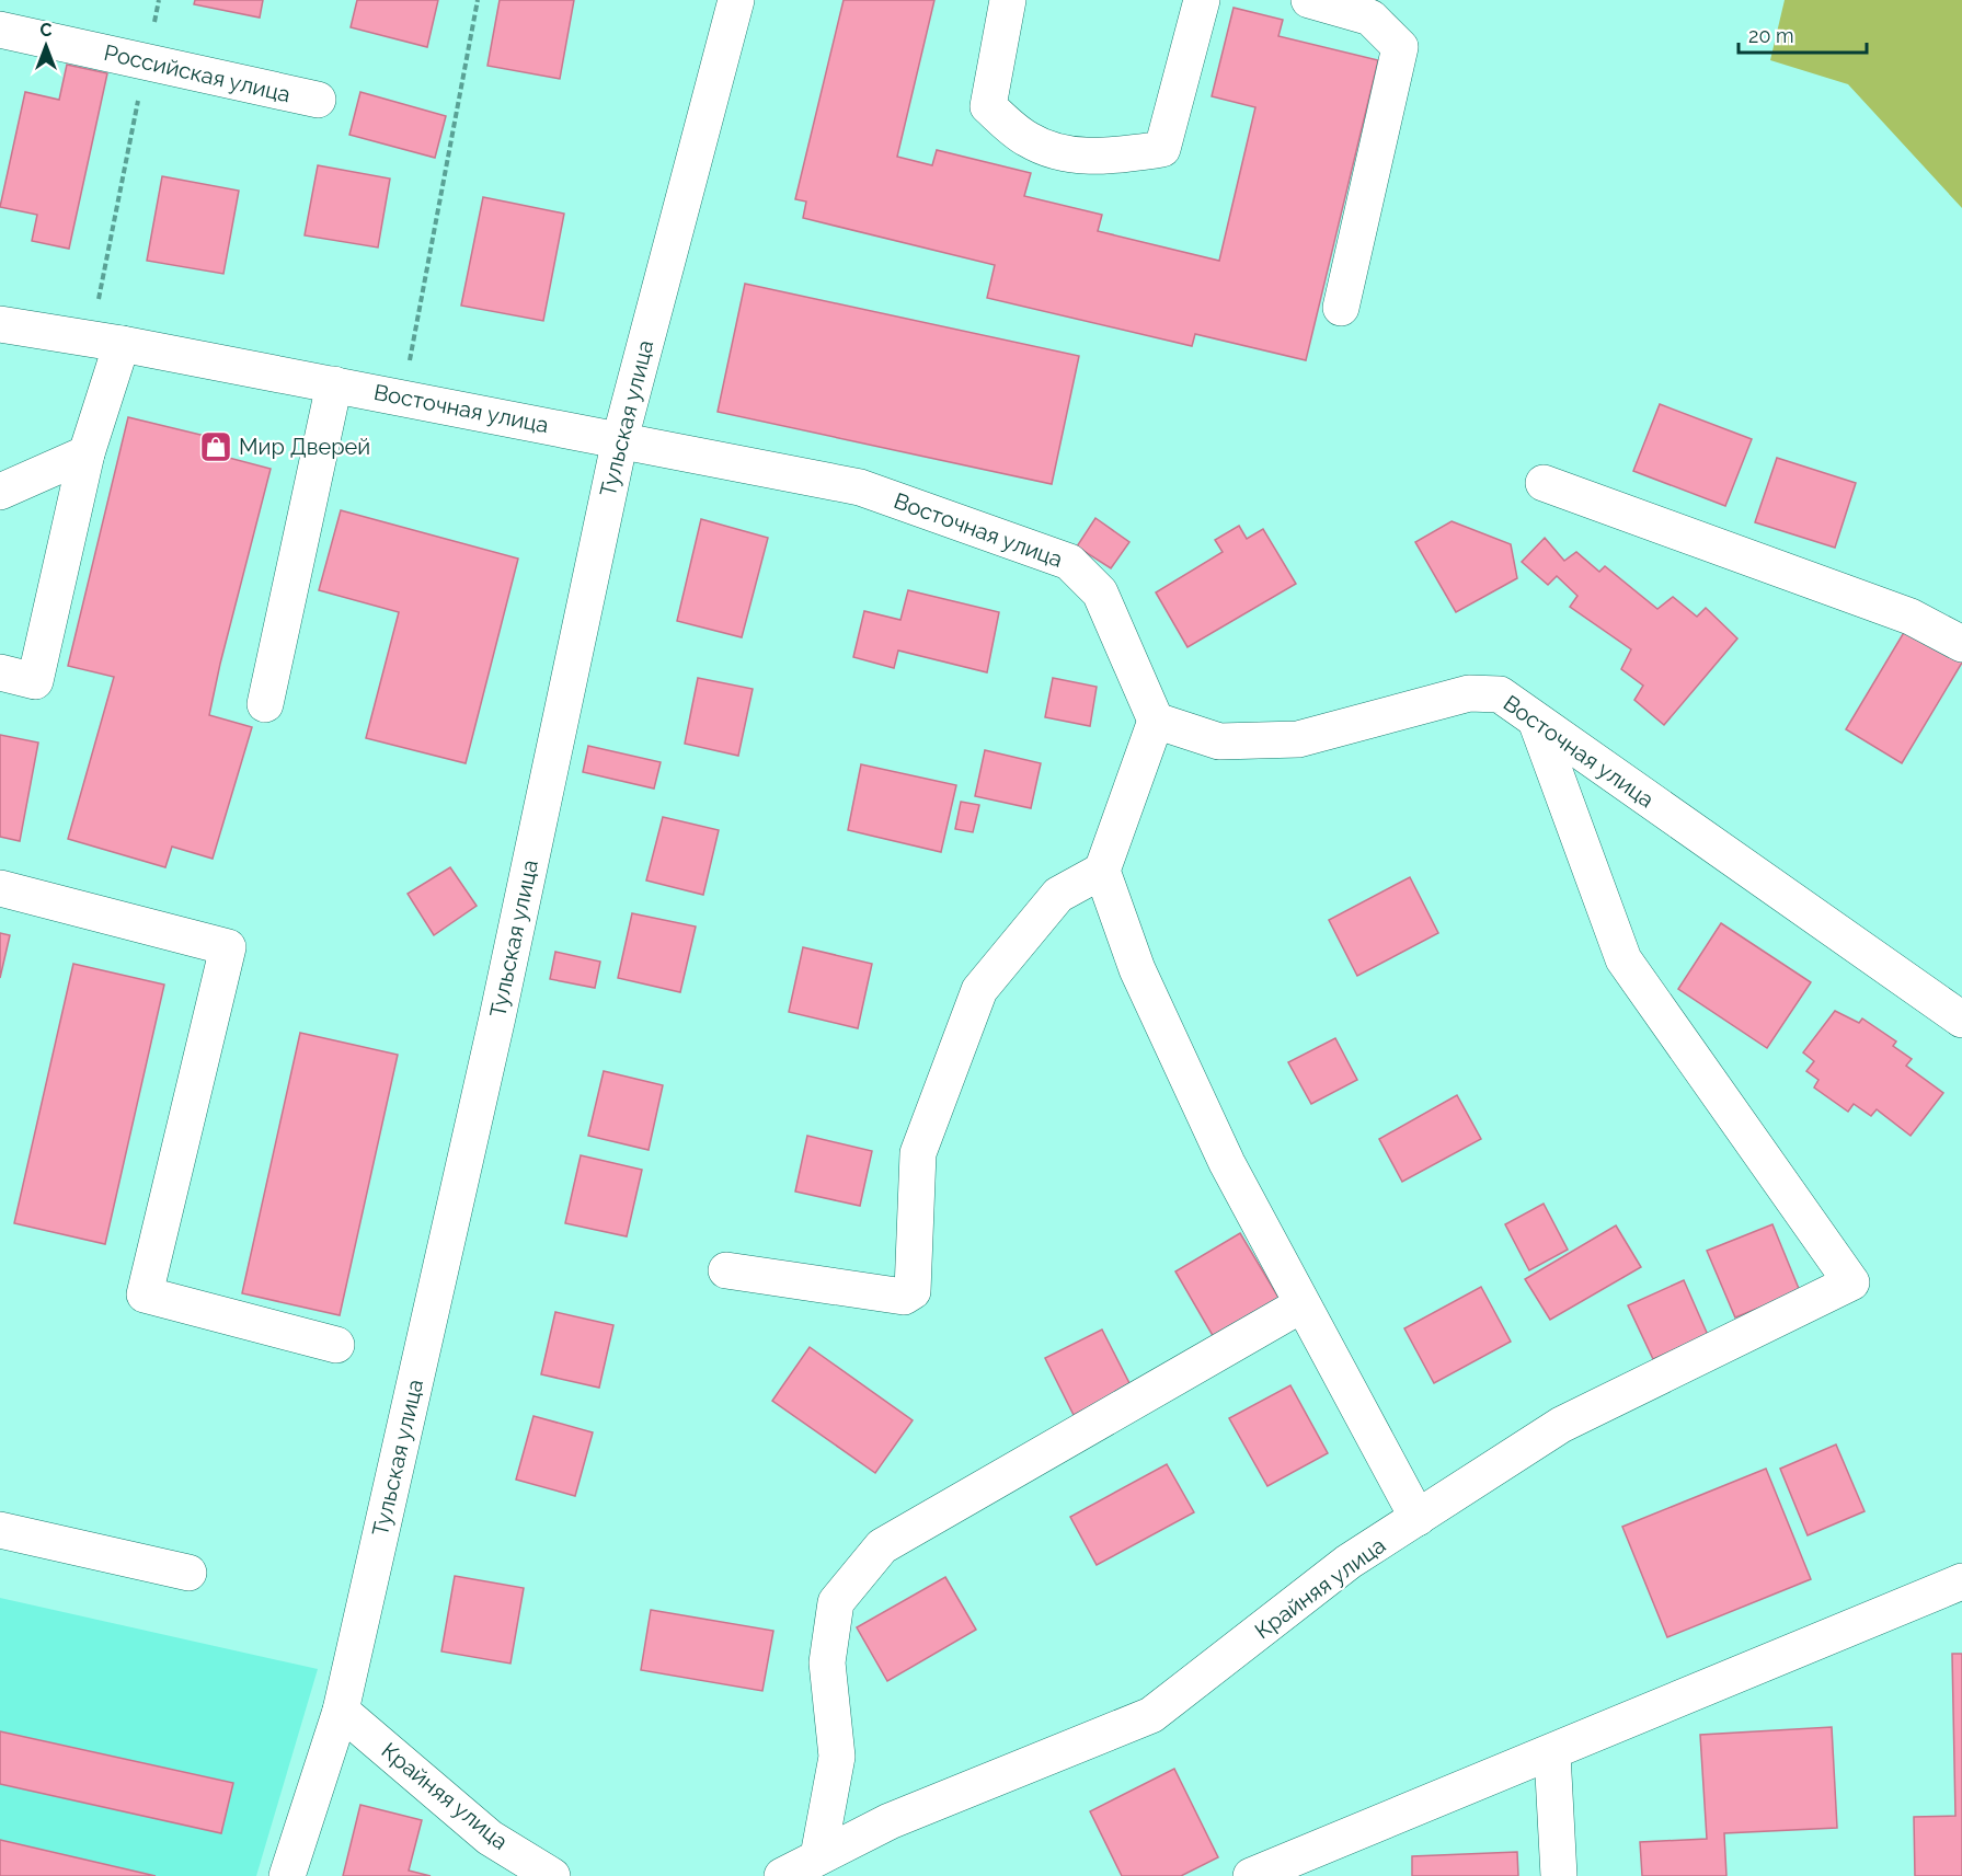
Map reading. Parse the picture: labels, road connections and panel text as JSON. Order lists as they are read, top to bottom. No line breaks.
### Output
{"streets":{"street":["Российская улица","Восточная улица","Тульская улица","Крайняя улица"]},"crossings":[["Восточная улица","Тульская улица"],["Восточная улица","Крайняя улица"],["Тульская улица","Крайняя улица"]],"places":{"shop":["Мир Дверей"]},"scale_bar":"20 m","north":"top"}
